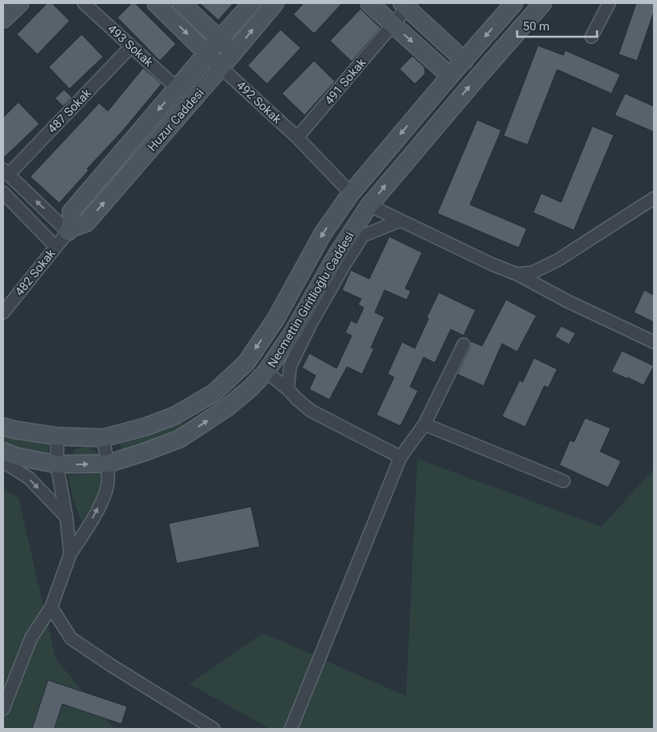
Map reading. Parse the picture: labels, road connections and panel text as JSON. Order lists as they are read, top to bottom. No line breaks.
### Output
{"streets":{"street":["493 Sokak","491 Sokak","492 Sokak","487 Sokak","Huzur Caddesi","482 Sokak","Necmettin Giritlioğlu Caddesi"]},"crossings":[["493 Sokak","487 Sokak"],["493 Sokak","Huzur Caddesi"],["491 Sokak","492 Sokak"],["492 Sokak","Huzur Caddesi"],["492 Sokak","Necmettin Giritlioğlu Caddesi"],["Huzur Caddesi","482 Sokak"]],"scale_bar":"50 m"}
